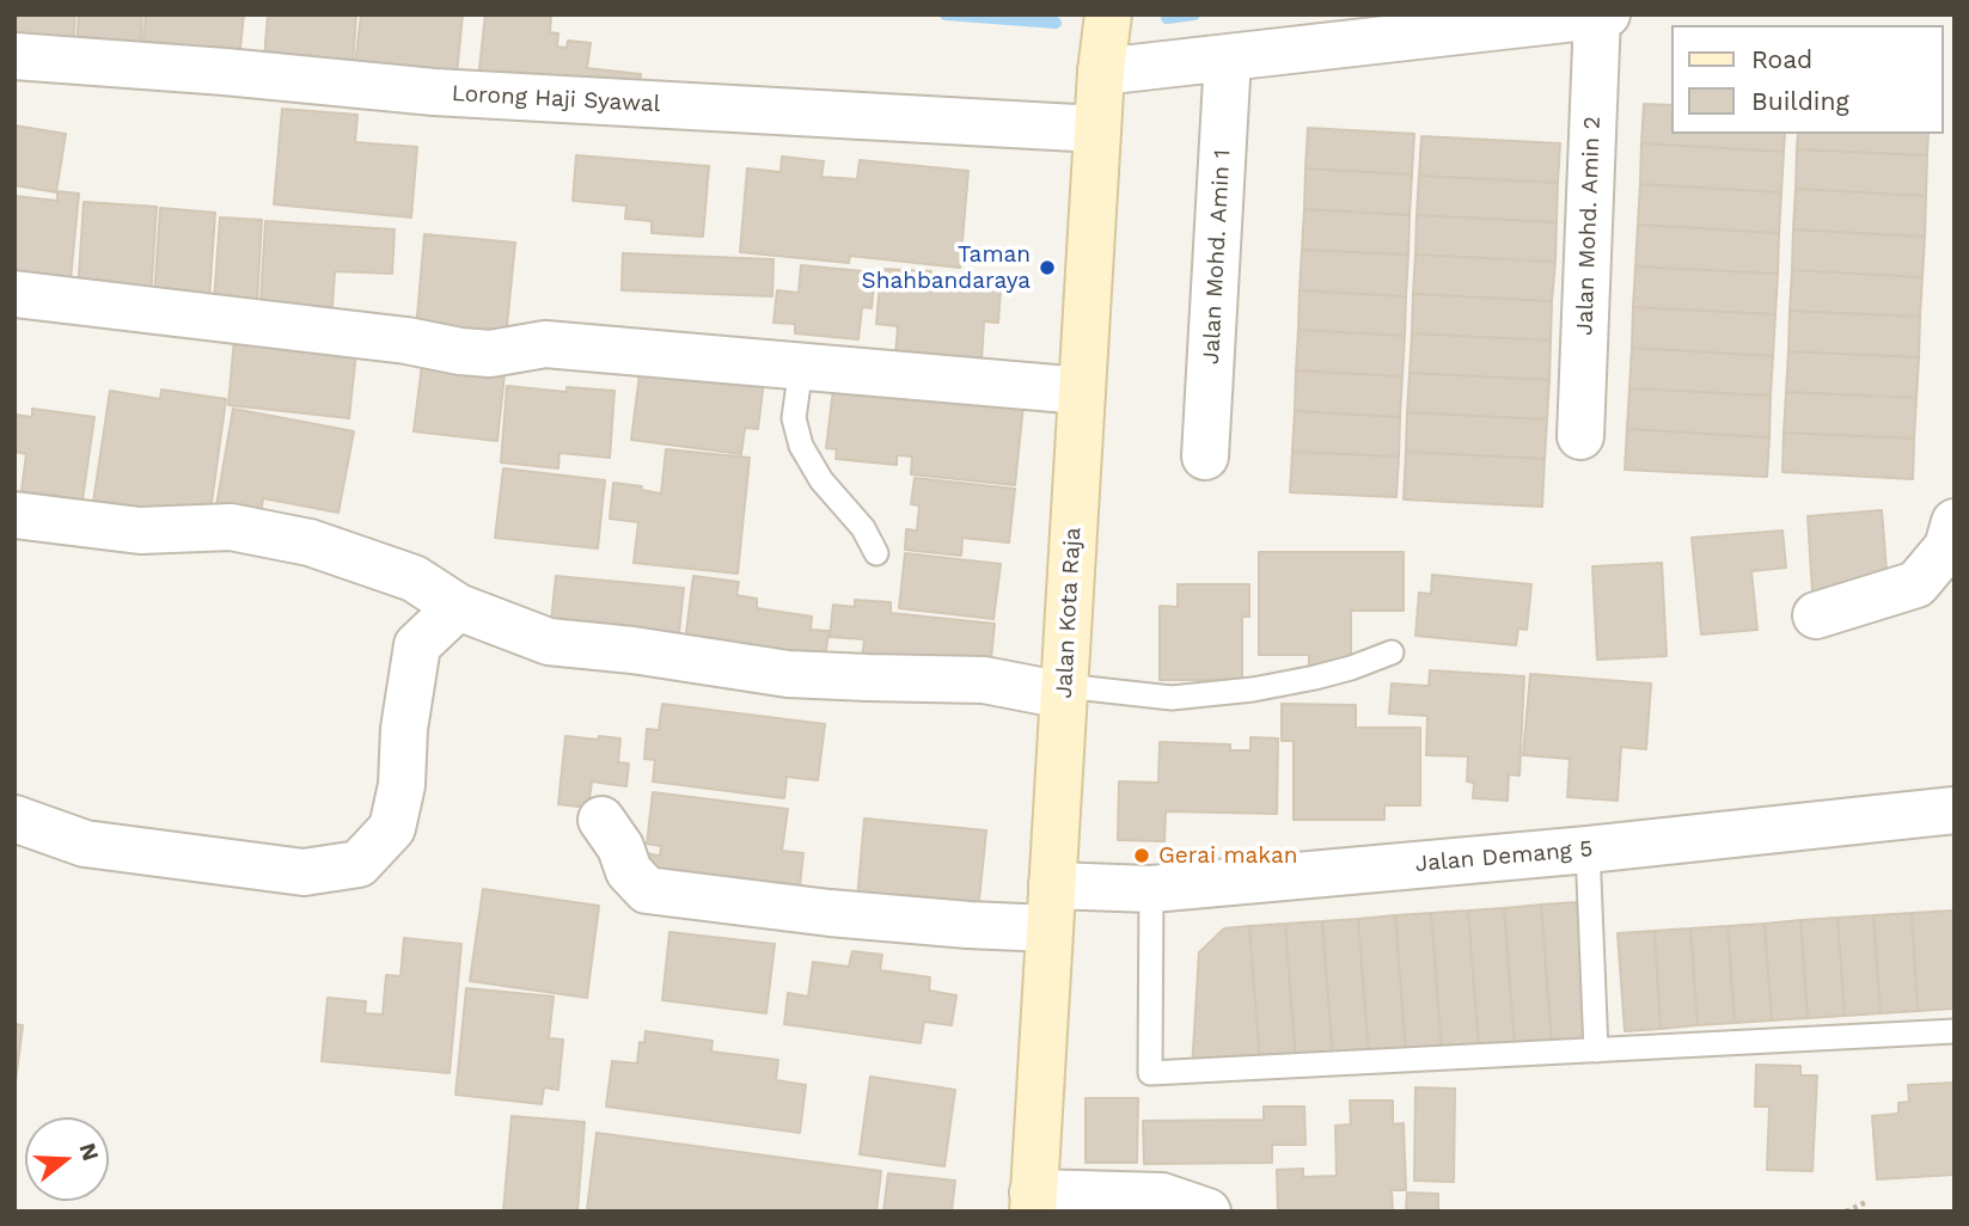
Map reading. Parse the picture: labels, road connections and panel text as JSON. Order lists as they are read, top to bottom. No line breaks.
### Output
{"streets":{"main road":["Jalan Kota Raja"],"street":["Lorong Haji Syawal","Jalan Mohd. Amin 2","Jalan Mohd. Amin 1","Jalan Demang 5"]},"crossings":[["Lorong Haji Syawal","Jalan Kota Raja"],["Jalan Kota Raja","Jalan Demang 5"]],"places":["Taman Shahbandaraya","Gerai makan"],"legend":["Road","Building"],"north":"right"}
